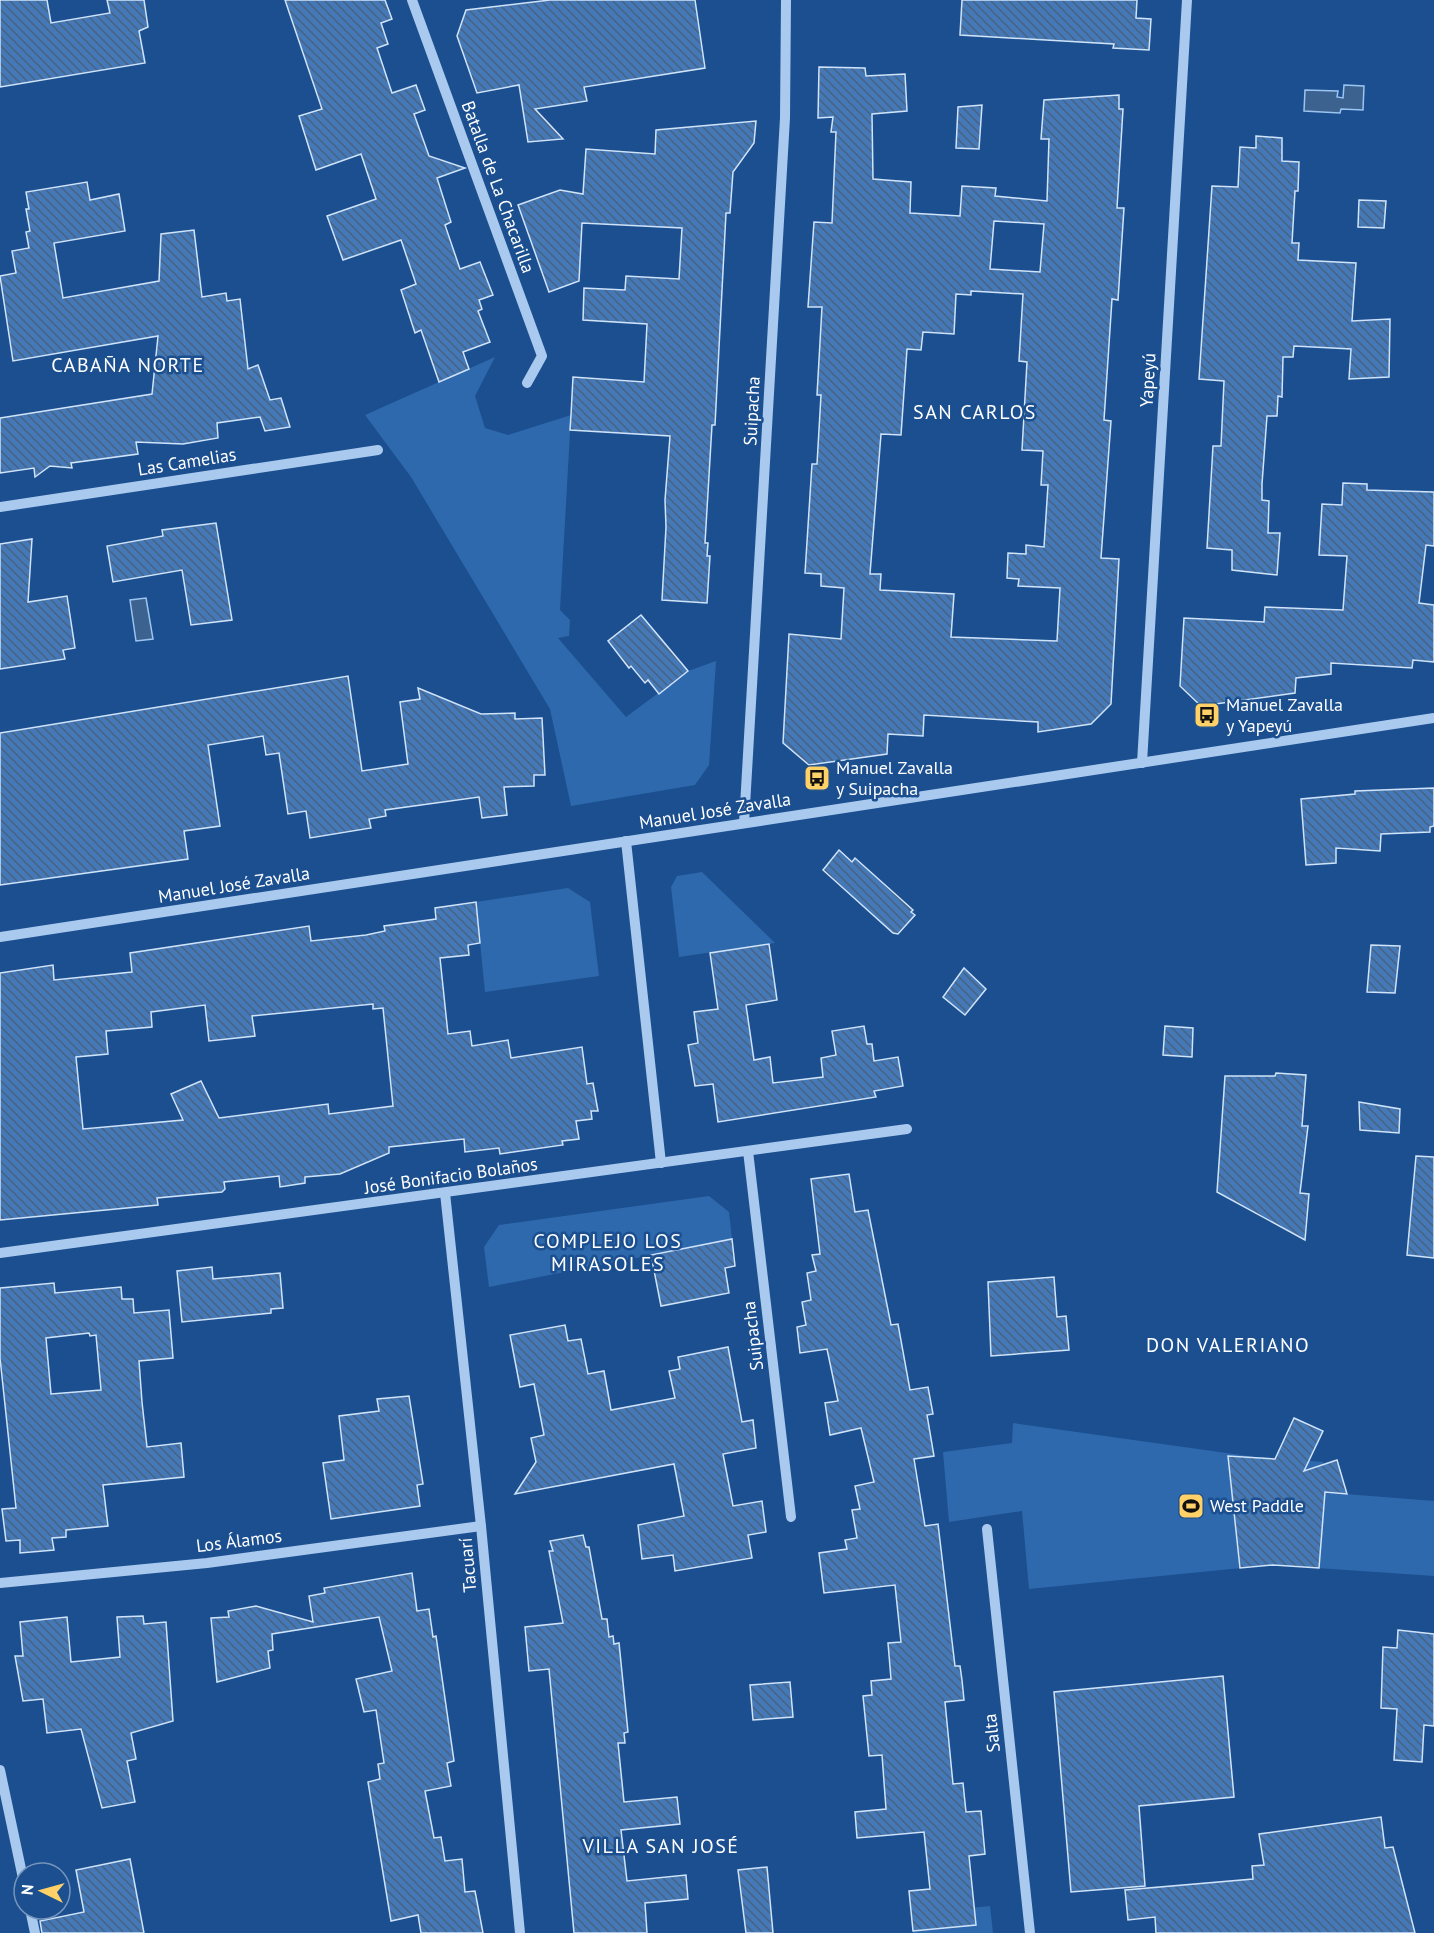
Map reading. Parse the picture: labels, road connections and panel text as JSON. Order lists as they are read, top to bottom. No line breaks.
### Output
{"streets":{"street":["Batalla de La Chacarilla","Yapeyú","Suipacha","Las Camelias","Manuel José Zavalla","José Bonifacio Bolaños","Los Álamos","Tacuarí","Salta"]},"crossings":[["Yapeyú","Manuel José Zavalla"],["Suipacha","Manuel José Zavalla"],["Suipacha","José Bonifacio Bolaños"],["José Bonifacio Bolaños","Tacuarí"],["Los Álamos","Tacuarí"]],"districts":["CABAÑA NORTE","SAN CARLOS","COMPLEJO LOS MIRASOLES","DON VALERIANO","VILLA SAN JOSÉ"],"places":{"bus stop":["Manuel Zavalla y Yapeyú","Manuel Zavalla y Suipacha"],"sports":["West Paddle"]},"north":"left"}
